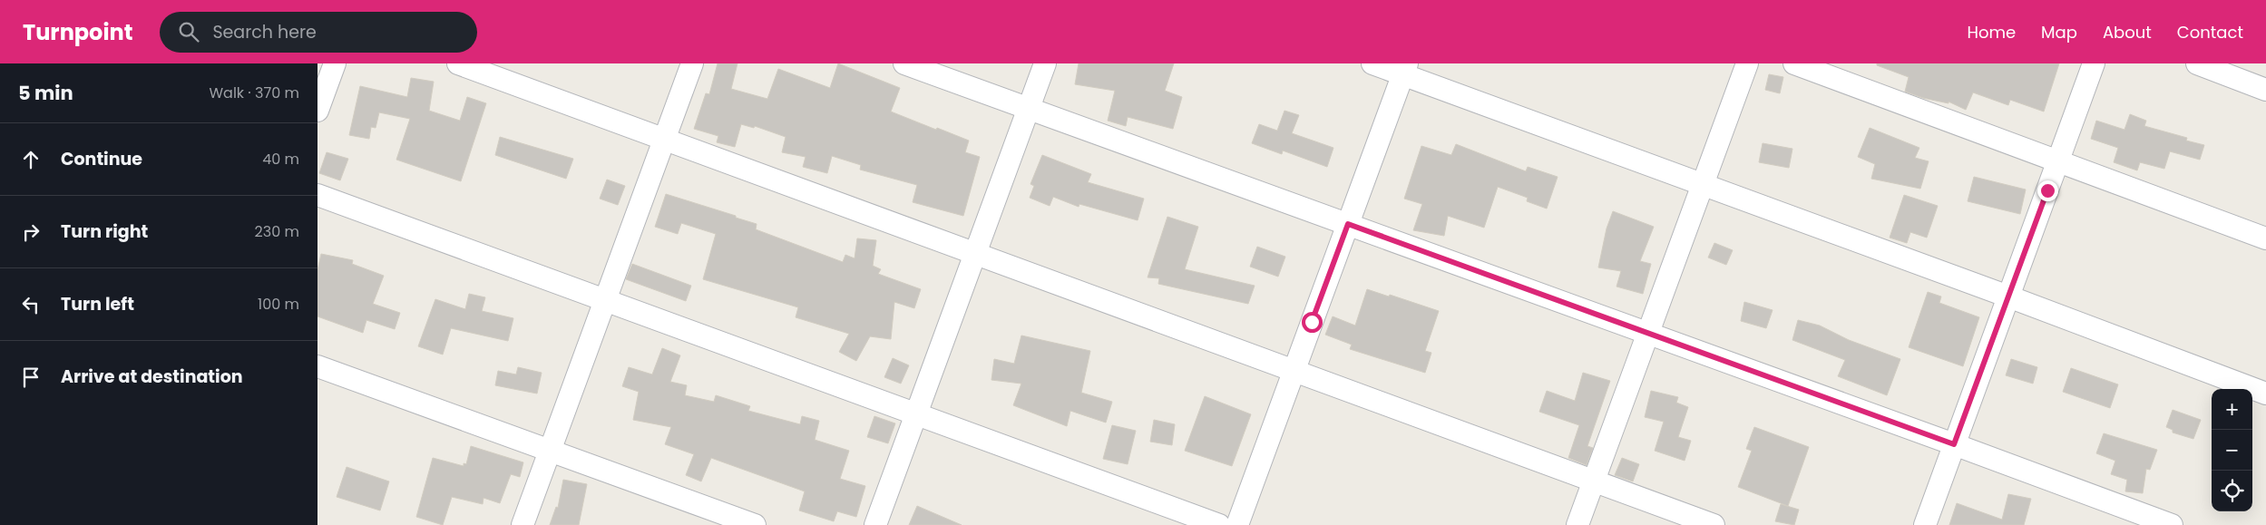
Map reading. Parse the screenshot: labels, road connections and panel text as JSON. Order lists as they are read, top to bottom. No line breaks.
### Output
{"page":{"header":"Turnpoint","search":"Search here","nav":["Home","Map","About","Contact"],"heading":["5 min","Walk · 370 m"],"list":[["Continue","40 m"],["Turn right","230 m"],["Turn left","100 m"],"Arrive at destination"],"map_buttons":["+","−"]}}
